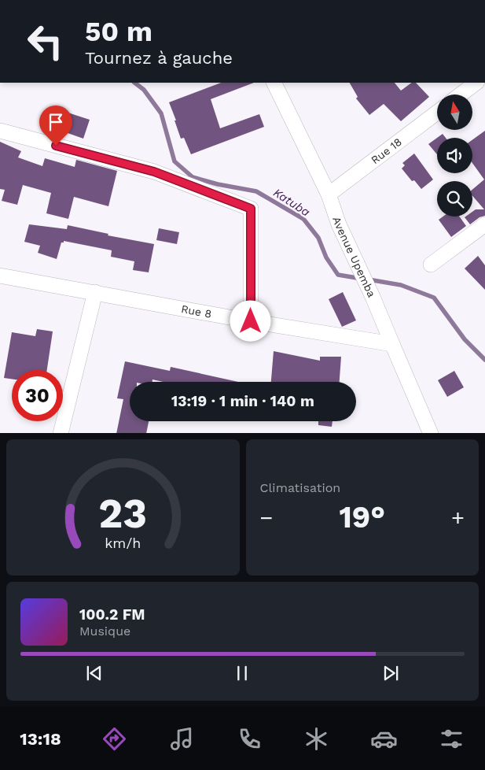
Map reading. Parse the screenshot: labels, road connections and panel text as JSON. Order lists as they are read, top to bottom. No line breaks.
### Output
{"streets":{"street":["Rue 18","Avenue Upemba","Rue 8"]},"crossings":[["Rue 18","Avenue Upemba"],["Avenue Upemba","Rue 8"]],"water":["Katuba"],"north":"top","page":{"turn":["50 m","Tournez à gauche"],"limit":"30","trip":"13:19 · 1 min · 140 m","tile":"Climatisation","heat":["−","19°","+"],"song":["100.2 FM","Musique"],"tabs":"13:18","gauge":["23","km/h"]}}
